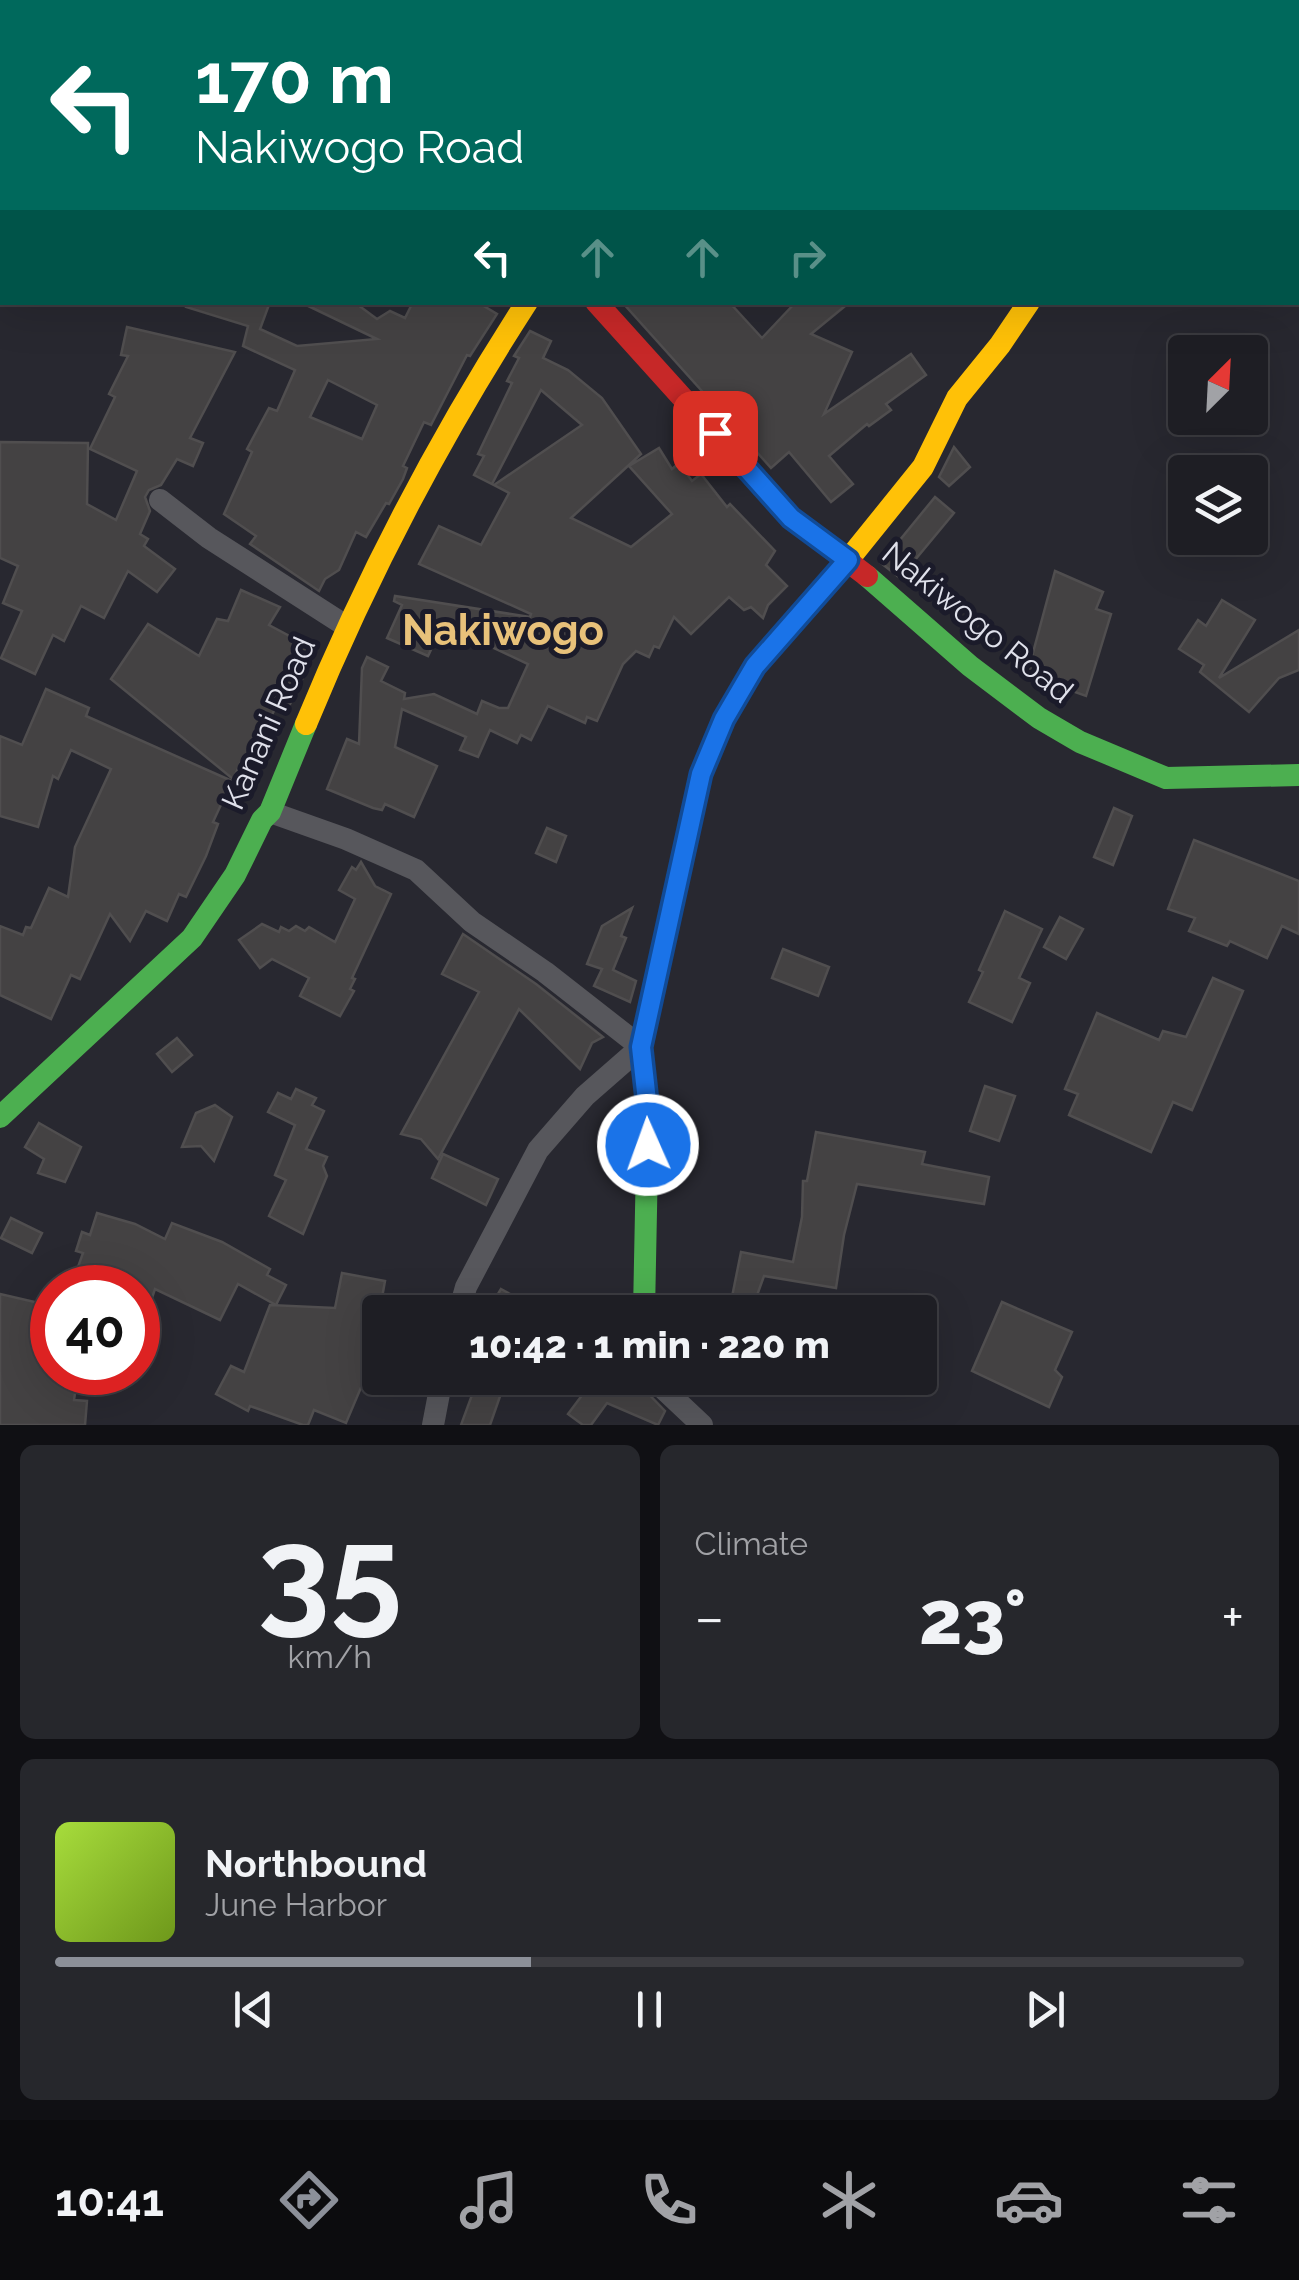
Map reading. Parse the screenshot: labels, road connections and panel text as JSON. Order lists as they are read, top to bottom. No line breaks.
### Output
{"streets":{"street":["Nakiwogo Road","Kanani Road"]},"districts":["Nakiwogo"],"north":"top right","page":{"turn":["170 m","Nakiwogo Road"],"limit":"40","trip":"10:42 · 1 min · 220 m","tile":[["35","km/h"],"Climate"],"heat":["−","23°","+"],"song":["Northbound","June Harbor"],"tabs":"10:41"}}
